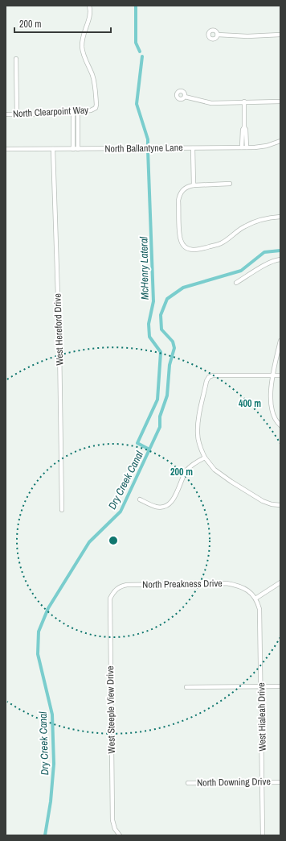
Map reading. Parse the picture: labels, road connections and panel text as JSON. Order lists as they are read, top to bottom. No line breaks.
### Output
{"streets":{"street":["North Clearpoint Way","North Ballantyne Lane","West Hereford Drive","North Preakness Drive","West Steeple View Drive","West Hialeah Drive","North Downing Drive"]},"crossings":[["North Ballantyne Lane","West Hereford Drive"],["North Preakness Drive","West Steeple View Drive"],["North Preakness Drive","West Hialeah Drive"],["West Hialeah Drive","North Downing Drive"]],"water":["McHenry Lateral","Dry Creek Canal"],"scale_bar":"200 m","rings":["400 m","200 m"]}
